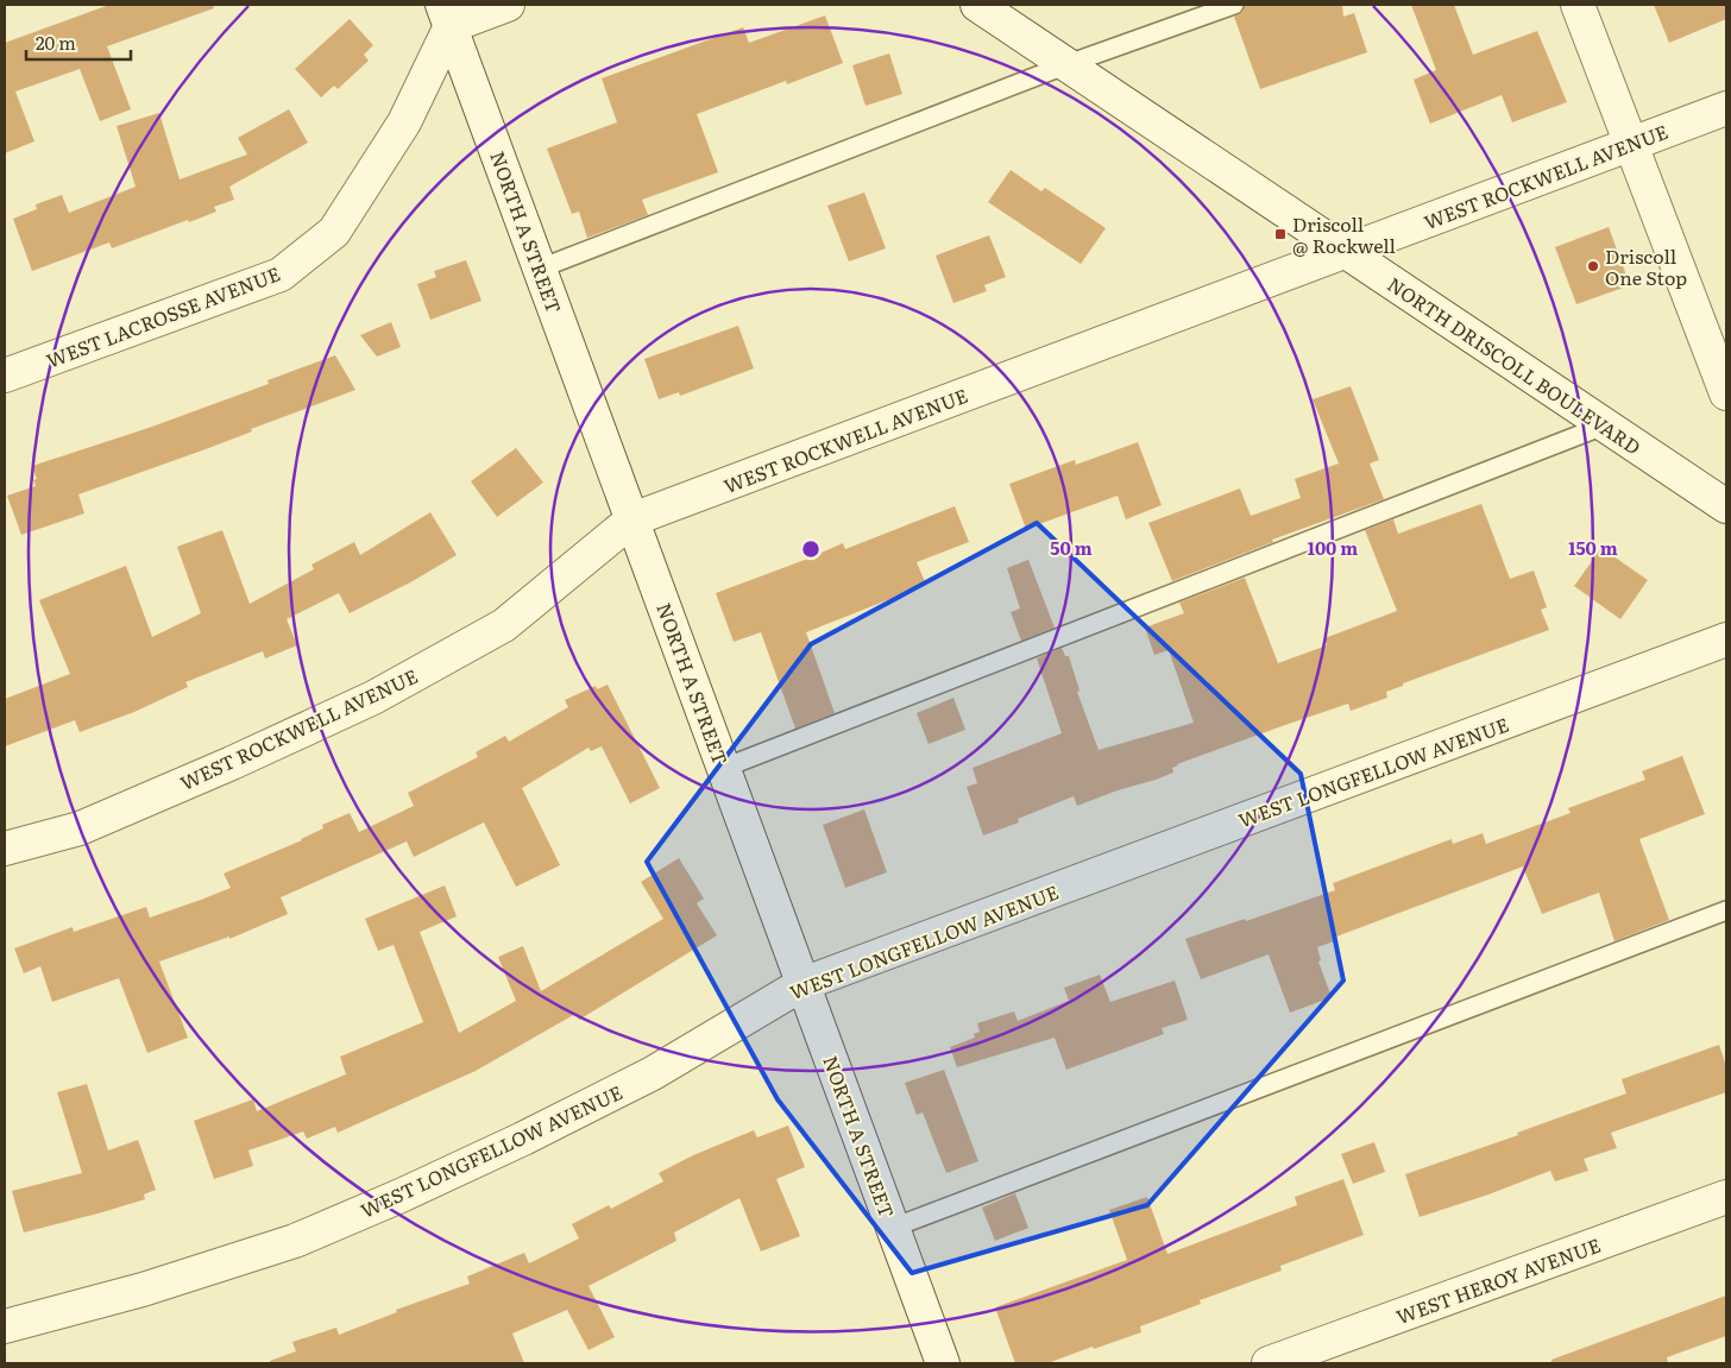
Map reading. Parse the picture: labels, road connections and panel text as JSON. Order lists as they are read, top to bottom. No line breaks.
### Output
{"streets":{"street":["WEST ROCKWELL AVENUE","NORTH A STREET","WEST LACROSSE AVENUE","NORTH DRISCOLL BOULEVARD","WEST LONGFELLOW AVENUE","WEST HEROY AVENUE"]},"crossings":[["WEST ROCKWELL AVENUE","NORTH A STREET"],["WEST ROCKWELL AVENUE","NORTH DRISCOLL BOULEVARD"],["NORTH A STREET","WEST LACROSSE AVENUE"],["NORTH A STREET","WEST LONGFELLOW AVENUE"]],"places":{"transit":["Driscoll @ Rockwell"],"other":["Driscoll One Stop"]},"scale_bar":"20 m","rings":["50 m","100 m","150 m"]}
